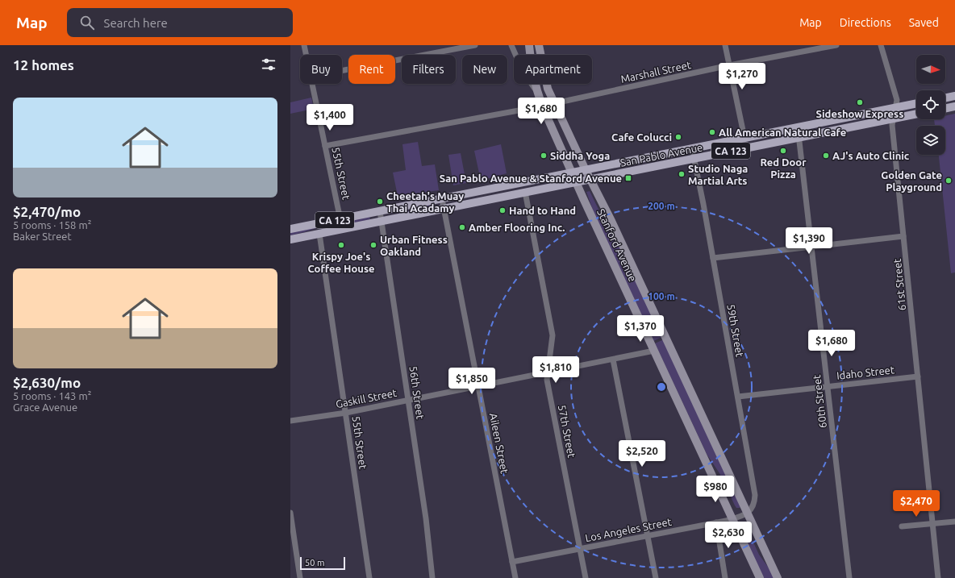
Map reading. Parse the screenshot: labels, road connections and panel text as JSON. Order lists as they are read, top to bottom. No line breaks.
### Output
{"streets":{"main road":["CA 123","San Pablo Avenue","Stanford Avenue"],"street":["Marshall Street","55th Street","61st Street","59th Street","Idaho Street","56th Street","Gaskill Street","60th Street","57th Street","Aileen Street","Los Angeles Street"]},"crossings":[["Marshall Street","Stanford Avenue"],["San Pablo Avenue","55th Street"],["San Pablo Avenue","Stanford Avenue"],["San Pablo Avenue","61st Street"],["San Pablo Avenue","59th Street"],["San Pablo Avenue","56th Street"],["San Pablo Avenue","60th Street"],["San Pablo Avenue","57th Street"],["San Pablo Avenue","Aileen Street"],["55th Street","Gaskill Street"],["Stanford Avenue","59th Street"],["Stanford Avenue","Gaskill Street"],["Stanford Avenue","Los Angeles Street"],["61st Street","Idaho Street"],["59th Street","Idaho Street"],["59th Street","Los Angeles Street"],["Idaho Street","60th Street"],["56th Street","Gaskill Street"],["Gaskill Street","57th Street"],["Gaskill Street","Aileen Street"],["57th Street","Los Angeles Street"],["Aileen Street","Los Angeles Street"]],"places":{"other":["Sideshow Express","All American Natural Cafe","Cafe Colucci","Red Door Pizza","Siddha Yoga","AJ's Auto Clinic","Studio Naga Martial Arts","Golden Gate Playground","Cheetah's Muay Thai Acadamy","Hand to Hand","Amber Flooring Inc.","Krispy Joe's Coffee House","Urban Fitness Oakland"],"transit":["San Pablo Avenue & Stanford Avenue"]},"scale_bar":"50 m","north":"right","page":{"header":"Map","search":"Search here","nav":["Map","Directions","Saved"],"heading":"12 homes","chip":["Buy","Rent","Filters","New","Apartment"],"price":["$1,270","$1,680","$1,400","$1,390","$1,370","$1,680","$1,810","$1,850","$2,520","$980","$2,470","$2,630"],"list":[{"name":"$2,470/mo","note":"5 rooms · 158 m² · Baker Street"},{"name":"$2,630/mo","note":"5 rooms · 143 m² · Grace Avenue"}],"scale":"50 m"},"rings":["200 m","100 m"]}
